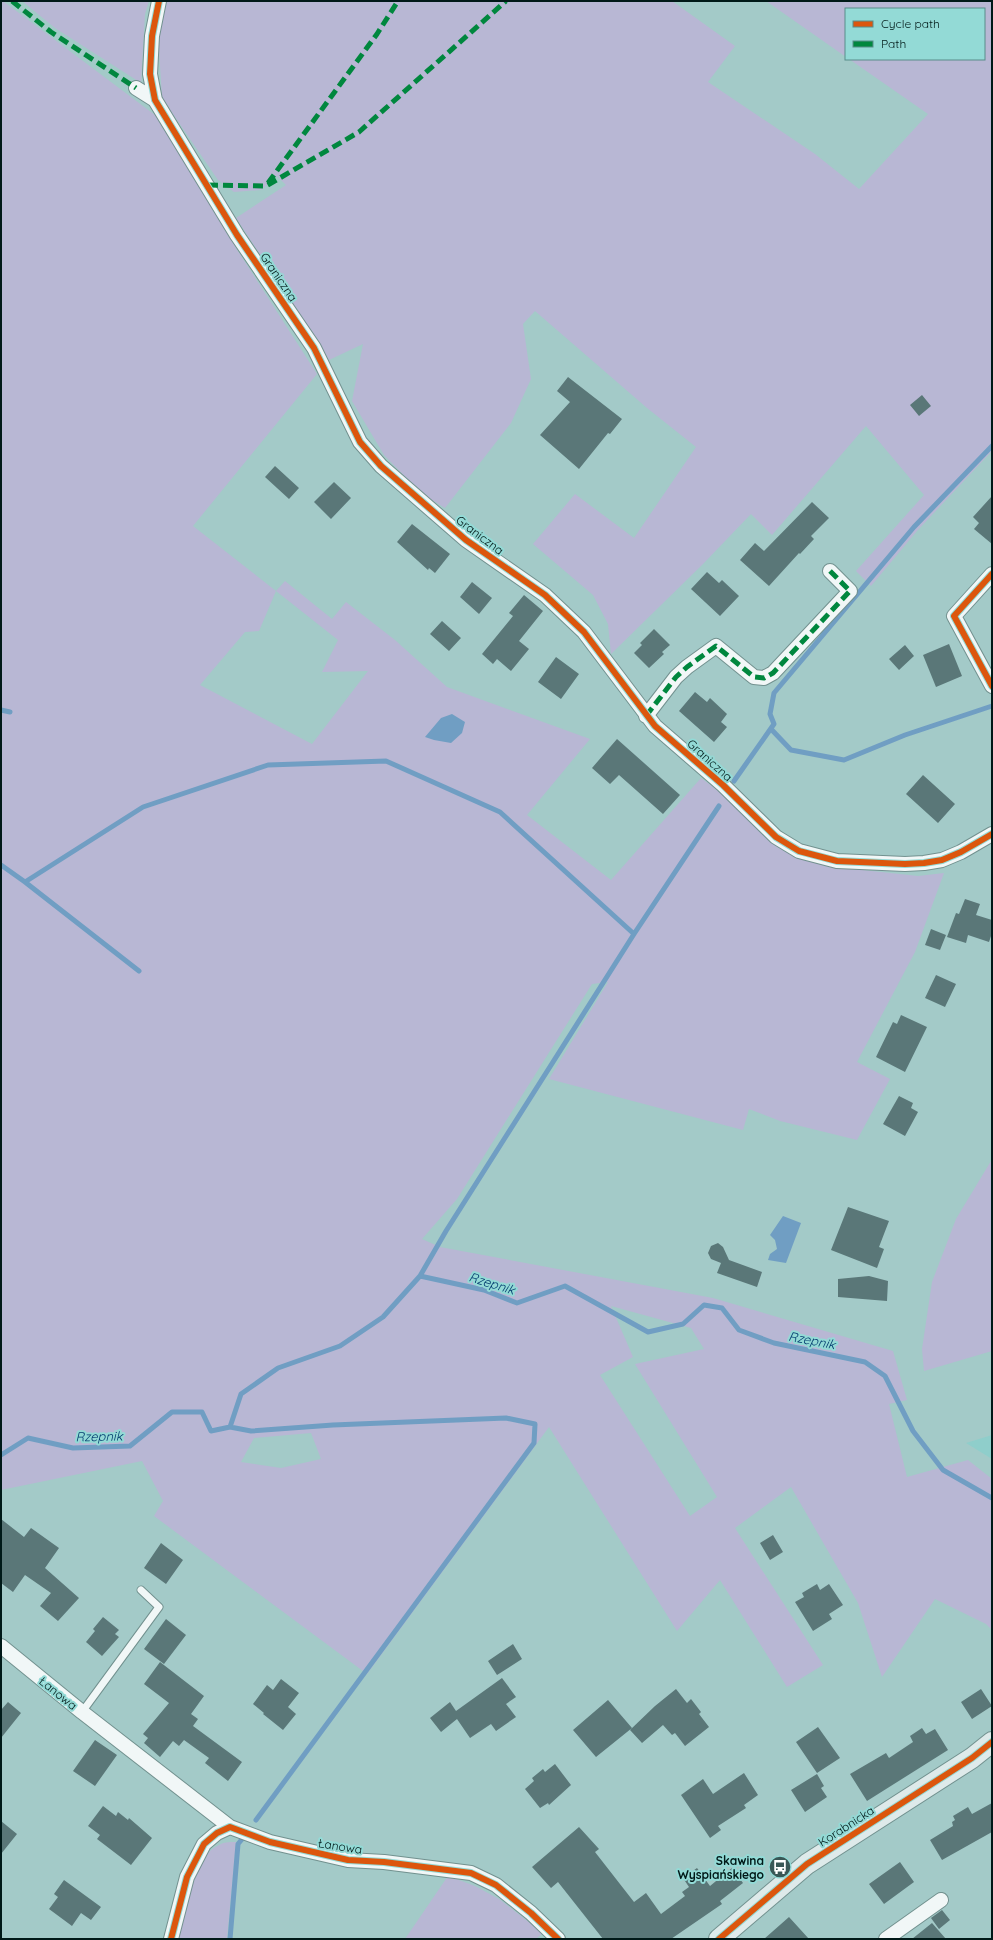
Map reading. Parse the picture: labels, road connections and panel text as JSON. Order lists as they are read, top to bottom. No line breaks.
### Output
{"streets":{"street":["Graniczna","Łanowa","Korabnicka"]},"water":["Rzepnik"],"places":{"bus stop":["Skawina Wyspiańskiego"]},"legend":["Cycle path","Path"]}
